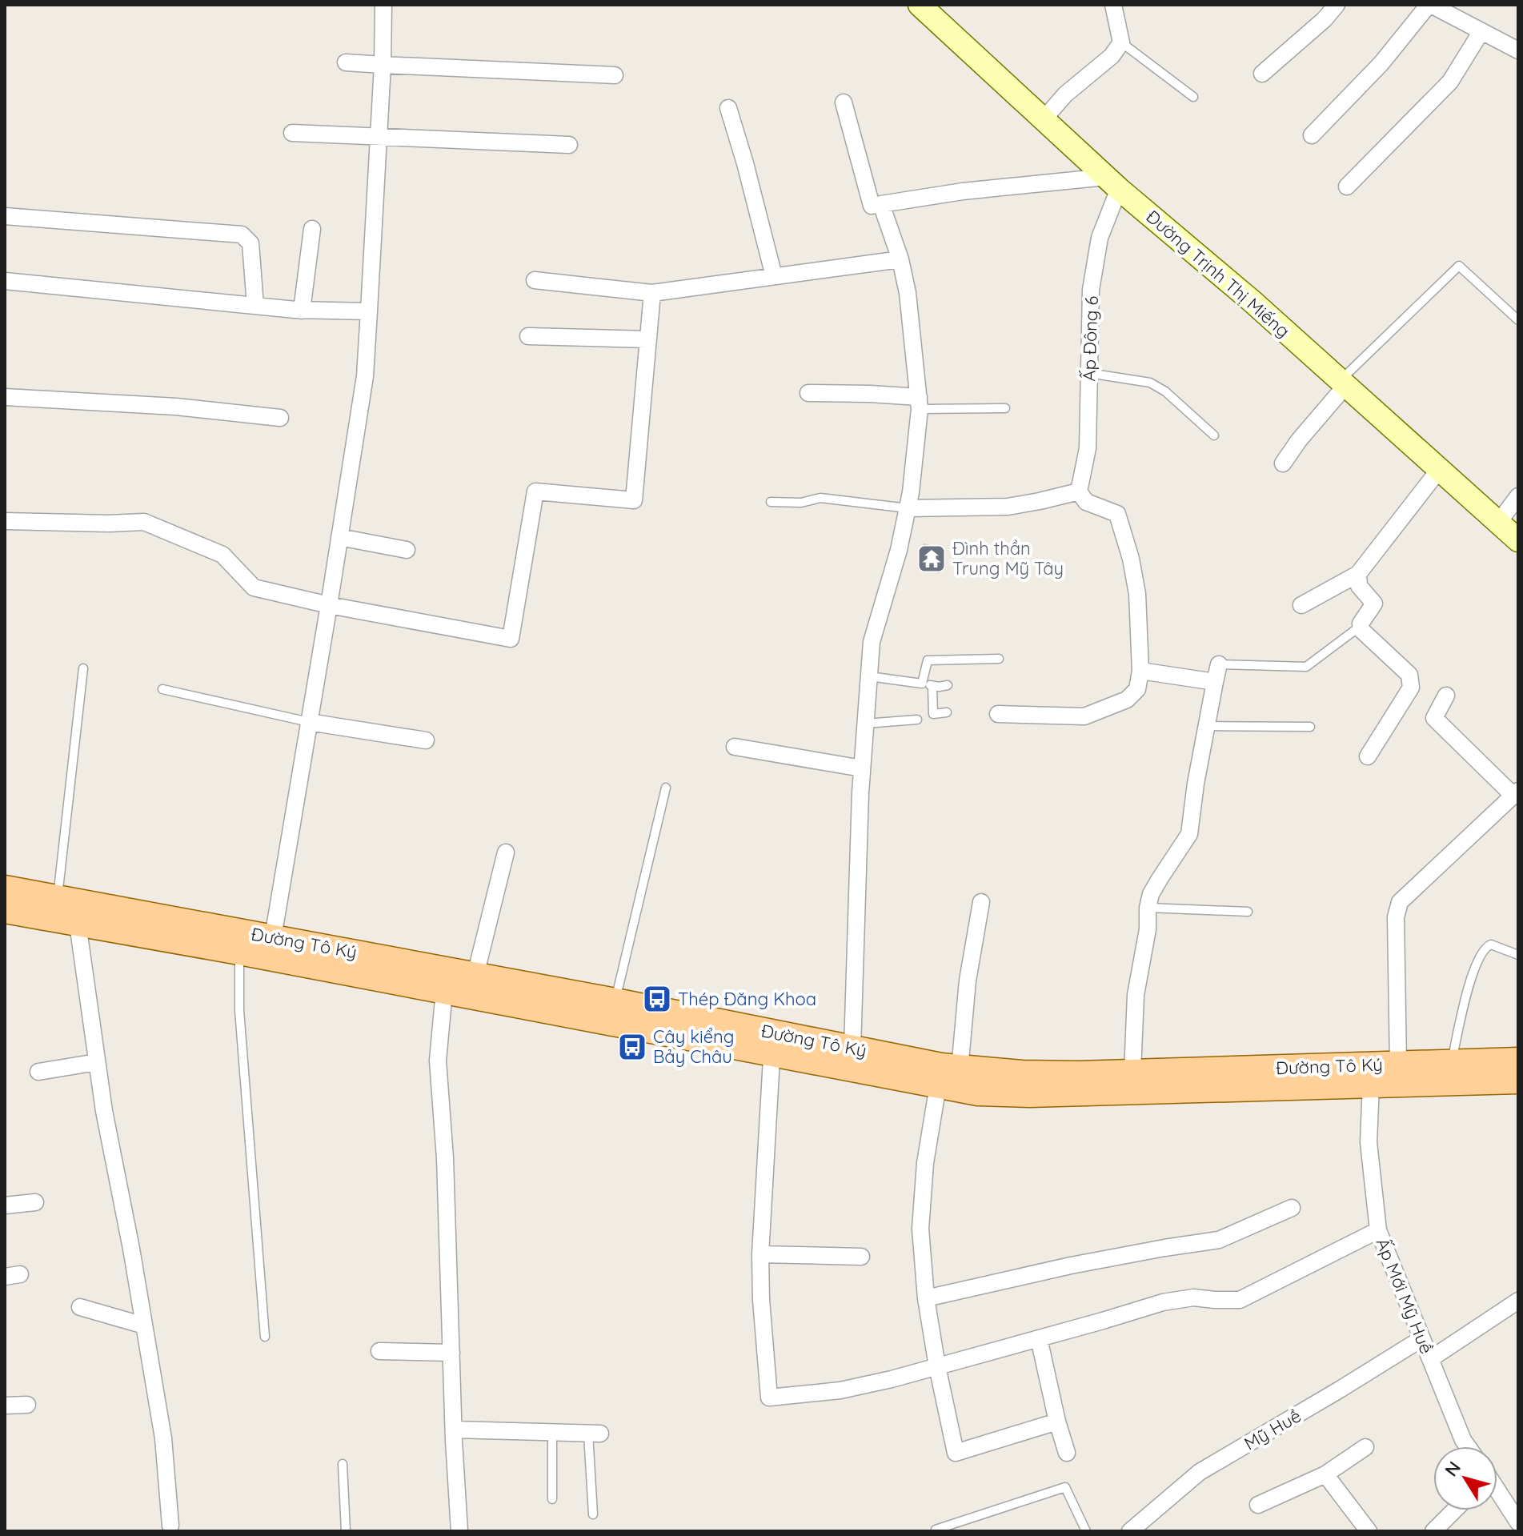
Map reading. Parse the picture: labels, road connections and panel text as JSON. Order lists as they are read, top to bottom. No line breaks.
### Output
{"streets":{"main road":["Đường Trịnh Thị Miếng","Đường Tô Ký"],"street":["Ấp Đông 6","Ấp Mới Mỹ Huề","Mỹ Huề"]},"crossings":[["Đường Trịnh Thị Miếng","Ấp Đông 6"],["Đường Tô Ký","Ấp Mới Mỹ Huề"],["Ấp Mới Mỹ Huề","Mỹ Huề"]],"places":{"temple":["Đình thần Trung Mỹ Tây"],"bus stop":["Thép Đăng Khoa","Cây kiểng Bảy Châu"]},"north":"top left"}
